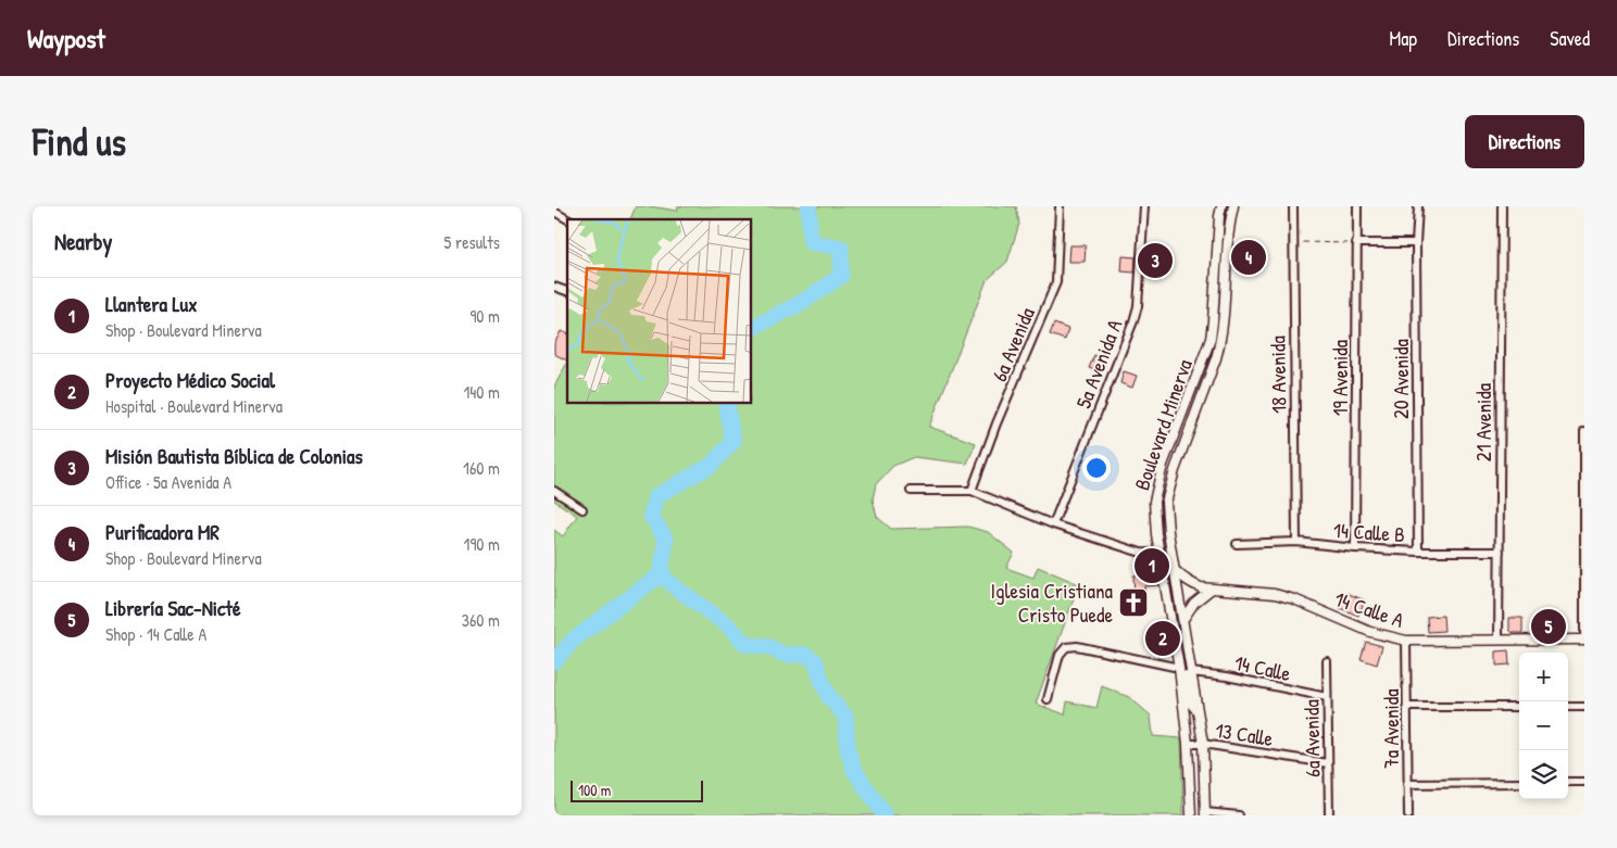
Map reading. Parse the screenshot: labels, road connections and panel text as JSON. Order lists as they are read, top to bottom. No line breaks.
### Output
{"streets":{"street":["6a Avenida","5a Avenida A","18 Avenida","19 Avenida","20 Avenida","21 Avenida","Boulevard Minerva","14 Calle B","14 Calle A","14 Calle","7a Avenida","13 Calle"]},"crossings":[["6a Avenida","14 Calle"],["6a Avenida","13 Calle"],["18 Avenida","14 Calle B"],["19 Avenida","14 Calle B"],["20 Avenida","14 Calle B"],["21 Avenida","14 Calle B"],["21 Avenida","14 Calle A"],["Boulevard Minerva","14 Calle A"],["Boulevard Minerva","14 Calle"],["Boulevard Minerva","13 Calle"],["14 Calle A","7a Avenida"]],"places":{"church":["Iglesia Cristiana Cristo Puede"]},"scale_bar":"100 m","page":{"header":"Waypost","nav":["Map","Directions","Saved"],"buttons":"Directions","title":"Find us","heading":["Nearby","5 results"],"pins":["4","3","1","5","2"],"list":[{"mark":"1","name":"Llantera Lux","note":"Shop · Boulevard Minerva","value":"90 m"},{"mark":"2","name":"Proyecto Médico Social","note":"Hospital · Boulevard Minerva","value":"140 m"},{"mark":"3","name":"Misión Bautista Bíblica de Colonias","note":"Office · 5a Avenida A","value":"160 m"},{"mark":"4","name":"Purificadora MR","note":"Shop · Boulevard Minerva","value":"190 m"},{"mark":"5","name":"Librería Sac-Nicté","note":"Shop · 14 Calle A","value":"360 m"}],"map_buttons":["+","−"],"scale":"100 m"}}
